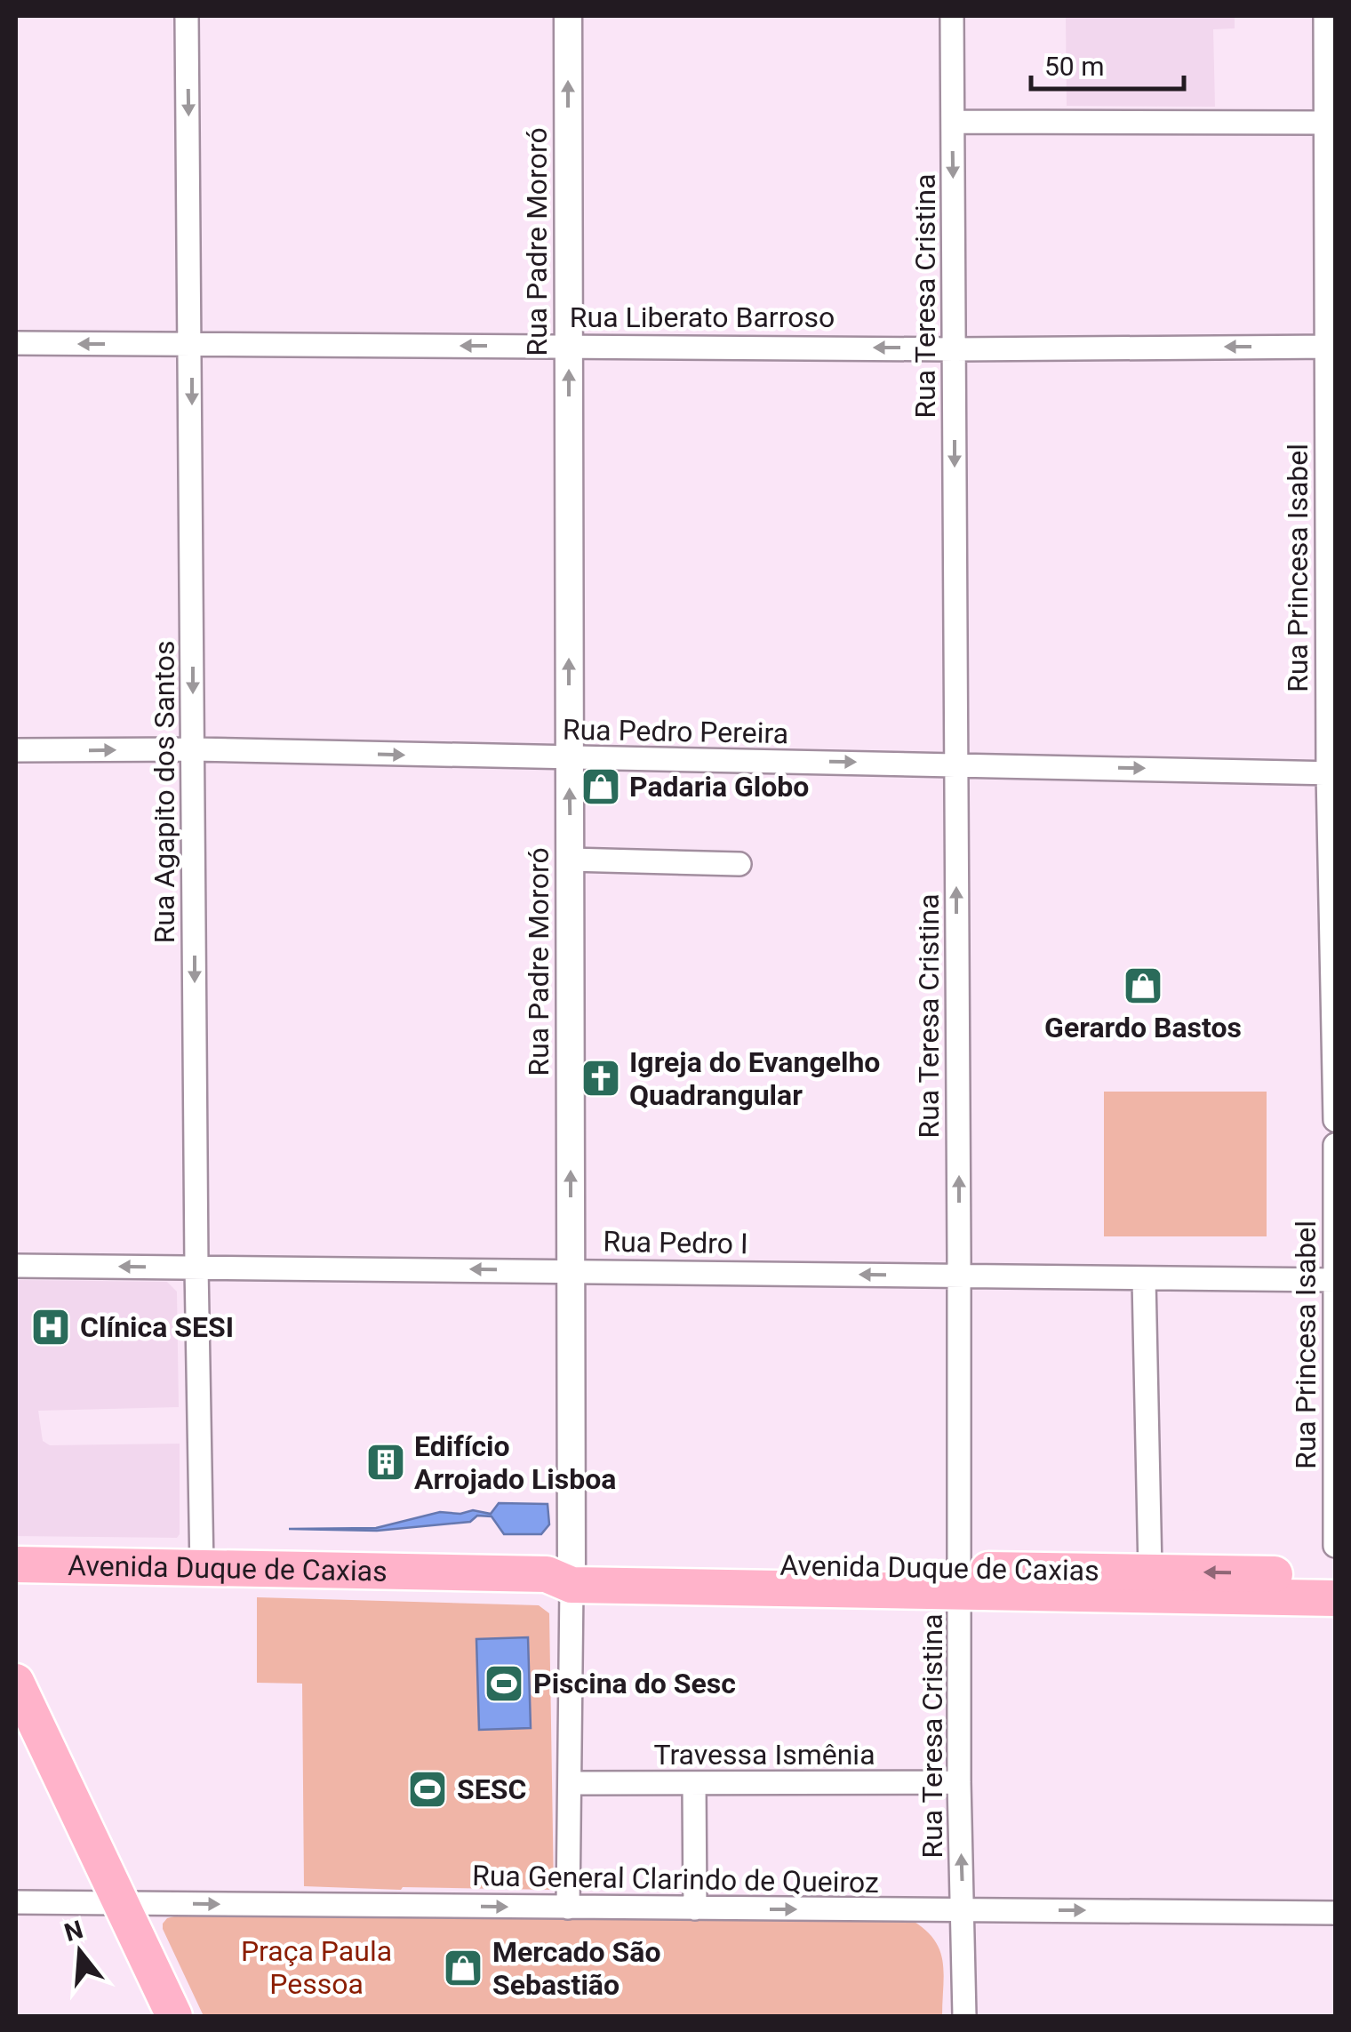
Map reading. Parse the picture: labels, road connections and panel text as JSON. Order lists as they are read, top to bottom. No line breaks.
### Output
{"streets":{"main road":["Avenida Duque de Caxias"],"street":["Rua Padre Mororó","Rua Teresa Cristina","Rua Liberato Barroso","Rua Princesa Isabel","Rua Pedro Pereira","Rua Agapito dos Santos","Rua Pedro I","Travessa Ismênia","Rua General Clarindo de Queiroz"]},"crossings":[["Rua Padre Mororó","Rua Liberato Barroso"],["Rua Padre Mororó","Rua Pedro Pereira"],["Rua Padre Mororó","Rua Pedro I"],["Rua Padre Mororó","Avenida Duque de Caxias"],["Rua Padre Mororó","Travessa Ismênia"],["Rua Padre Mororó","Rua General Clarindo de Queiroz"],["Rua Teresa Cristina","Rua Liberato Barroso"],["Rua Teresa Cristina","Rua Pedro Pereira"],["Rua Teresa Cristina","Rua Pedro I"],["Rua Teresa Cristina","Avenida Duque de Caxias"],["Rua Teresa Cristina","Travessa Ismênia"],["Rua Teresa Cristina","Rua General Clarindo de Queiroz"],["Rua Liberato Barroso","Rua Princesa Isabel"],["Rua Liberato Barroso","Rua Agapito dos Santos"],["Rua Princesa Isabel","Rua Pedro Pereira"],["Rua Princesa Isabel","Rua Pedro I"],["Rua Pedro Pereira","Rua Agapito dos Santos"],["Rua Agapito dos Santos","Rua Pedro I"],["Rua Agapito dos Santos","Avenida Duque de Caxias"]],"one_way":["Rua Padre Mororó","Rua Liberato Barroso","Rua Pedro Pereira","Rua Agapito dos Santos","Rua Pedro I","Rua General Clarindo de Queiroz"],"parks":["Praça Paula Pessoa"],"places":{"shop":["Padaria Globo","Gerardo Bastos","Mercado São Sebastião"],"church":["Igreja do Evangelho Quadrangular"],"hospital":["Clínica SESI"],"building":["Edifício Arrojado Lisboa"],"sports":["Piscina do Sesc","SESC"]},"scale_bar":"50 m","north":"top"}
